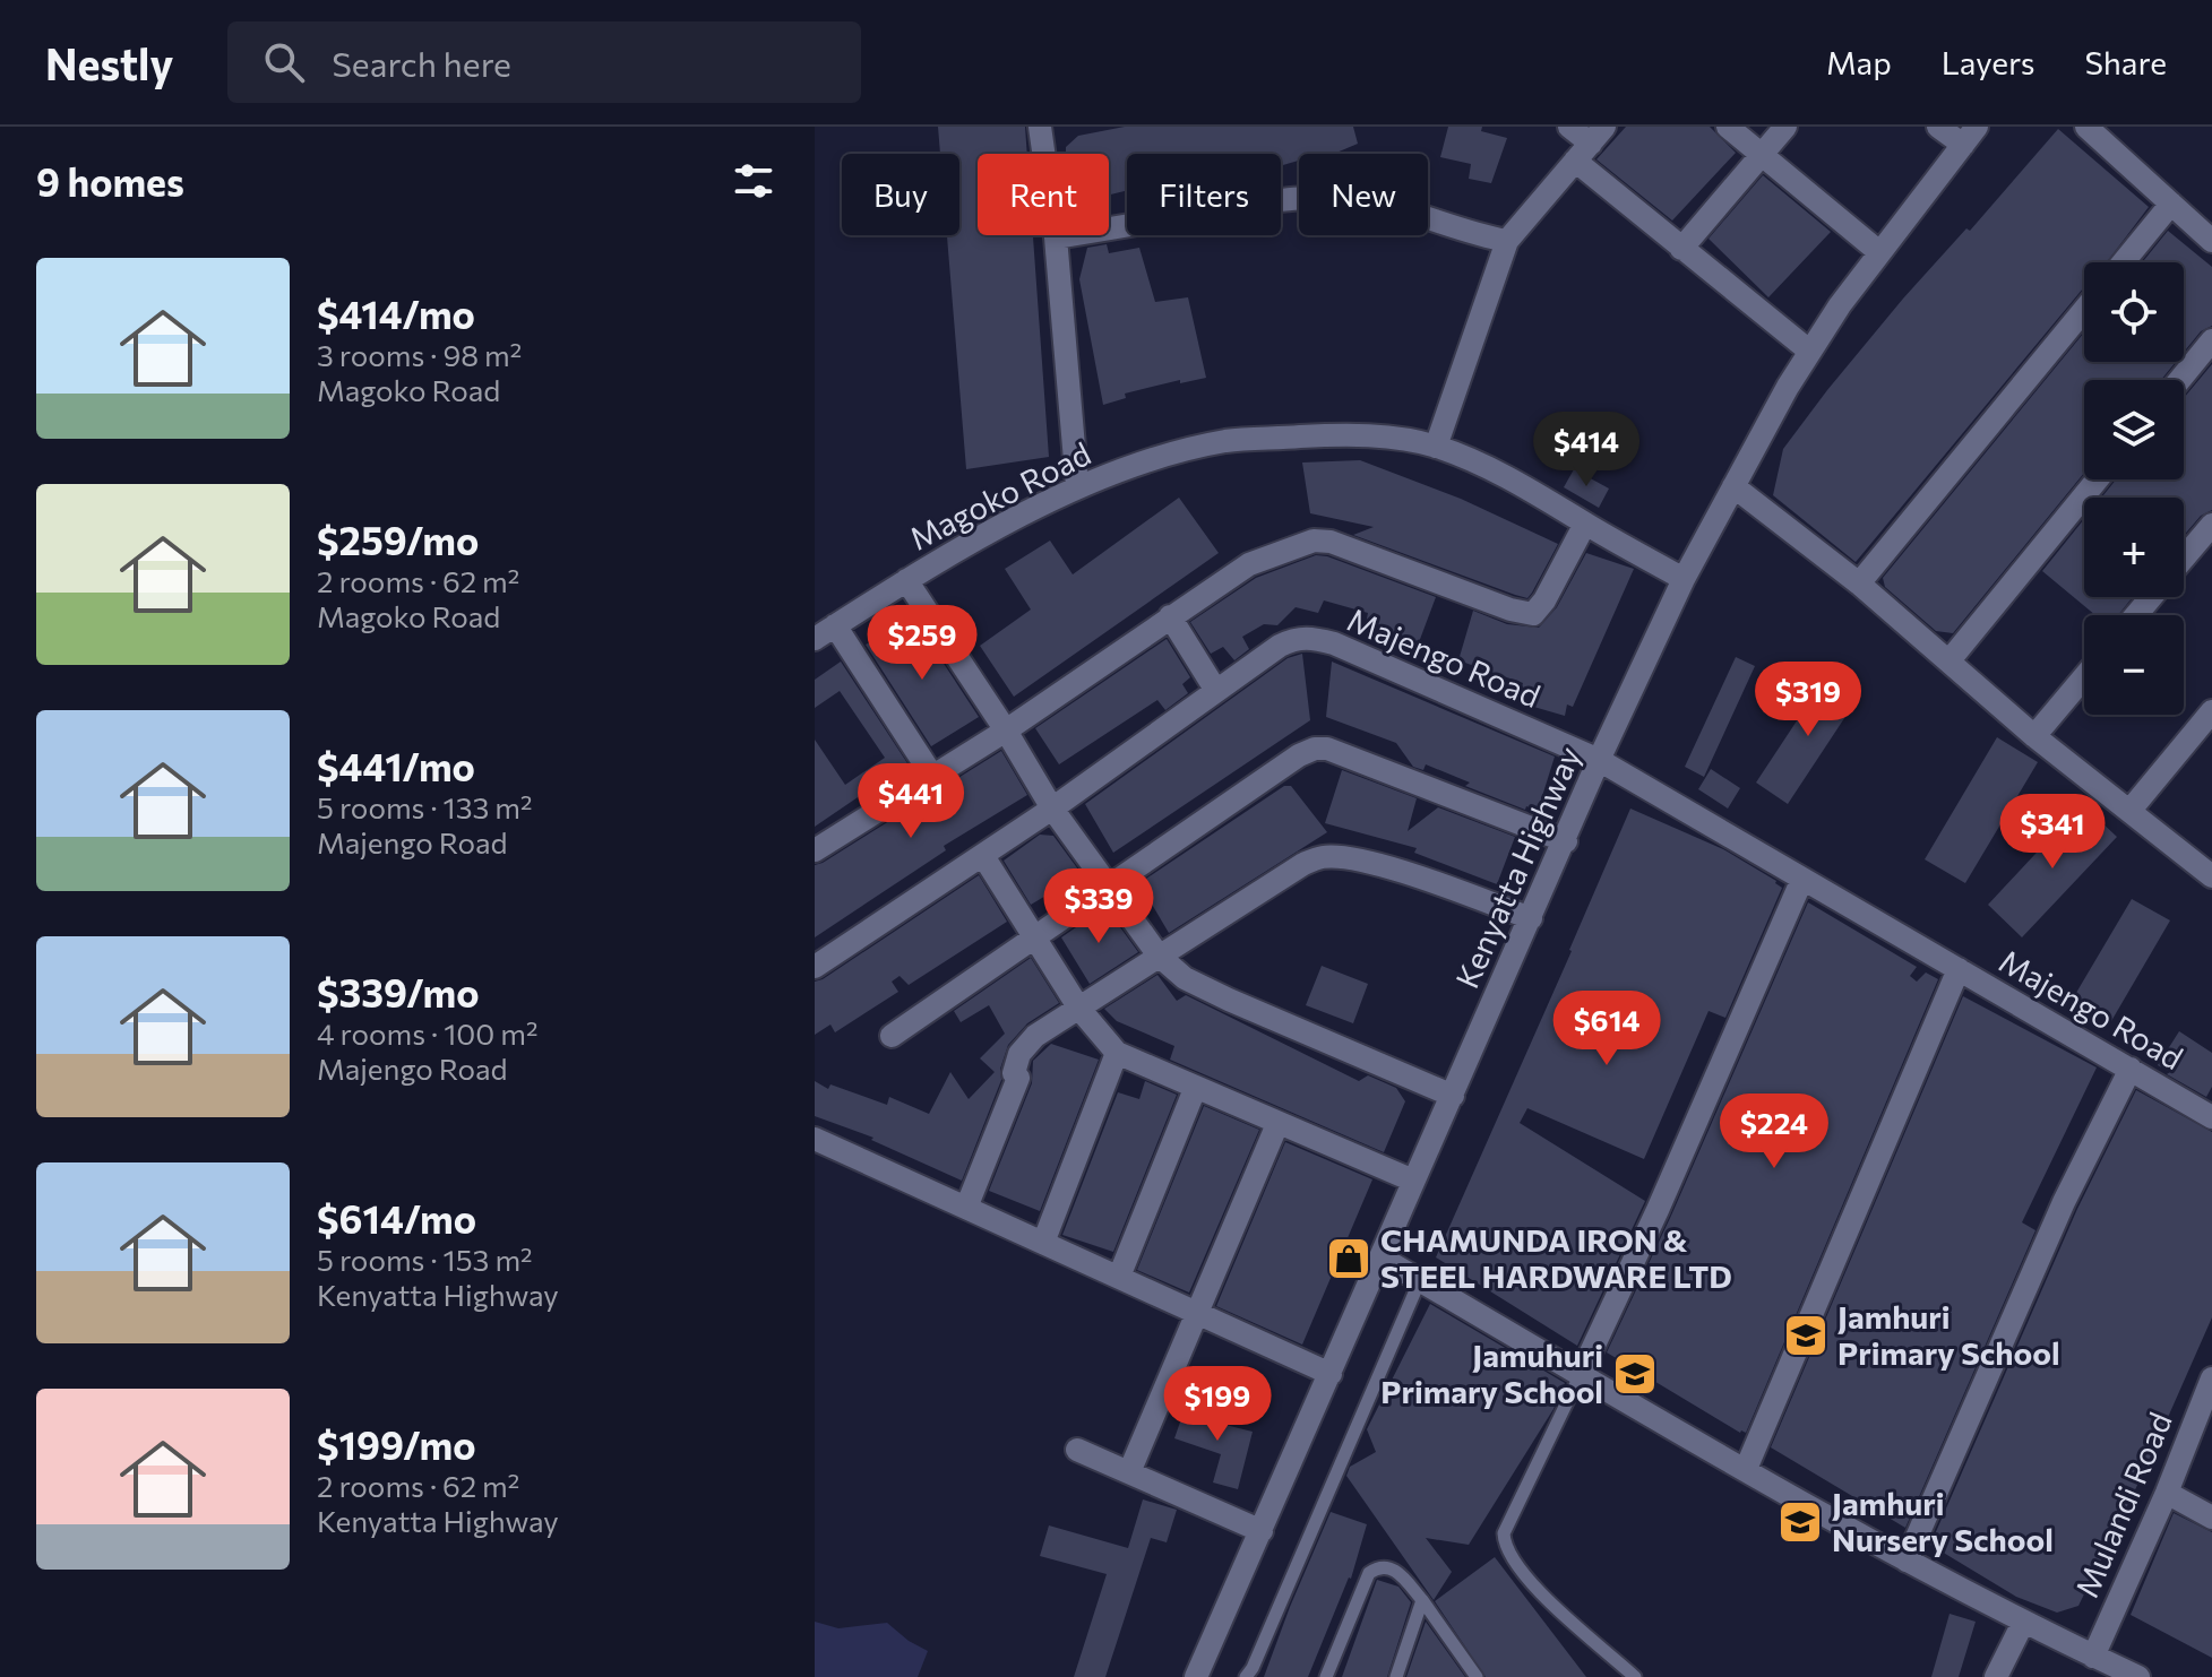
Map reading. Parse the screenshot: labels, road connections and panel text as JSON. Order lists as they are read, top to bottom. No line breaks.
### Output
{"streets":{"street":["Magoko Road","Majengo Road","Kenyatta Highway","Mulandi Road"]},"crossings":[["Magoko Road","Kenyatta Highway"],["Majengo Road","Kenyatta Highway"]],"places":{"shop":["CHAMUNDA IRON & STEEL HARDWARE LTD"],"school or university":["Jamhuri Primary School","Jamuhuri Primary School","Jamhuri Nursery School"]},"page":{"header":"Nestly","search":"Search here","nav":["Map","Layers","Share"],"heading":"9 homes","chip":["Buy","Rent","Filters","New"],"list":[{"name":"$414/mo","note":"3 rooms · 98 m² · Magoko Road"},{"name":"$259/mo","note":"2 rooms · 62 m² · Magoko Road"},{"name":"$441/mo","note":"5 rooms · 133 m² · Majengo Road"},{"name":"$339/mo","note":"4 rooms · 100 m² · Majengo Road"},{"name":"$614/mo","note":"5 rooms · 153 m² · Kenyatta Highway"},{"name":"$199/mo","note":"2 rooms · 62 m² · Kenyatta Highway"}],"map_buttons":["+","−"],"price":["$414","$259","$319","$441","$341","$339","$614","$224","$199"]}}
